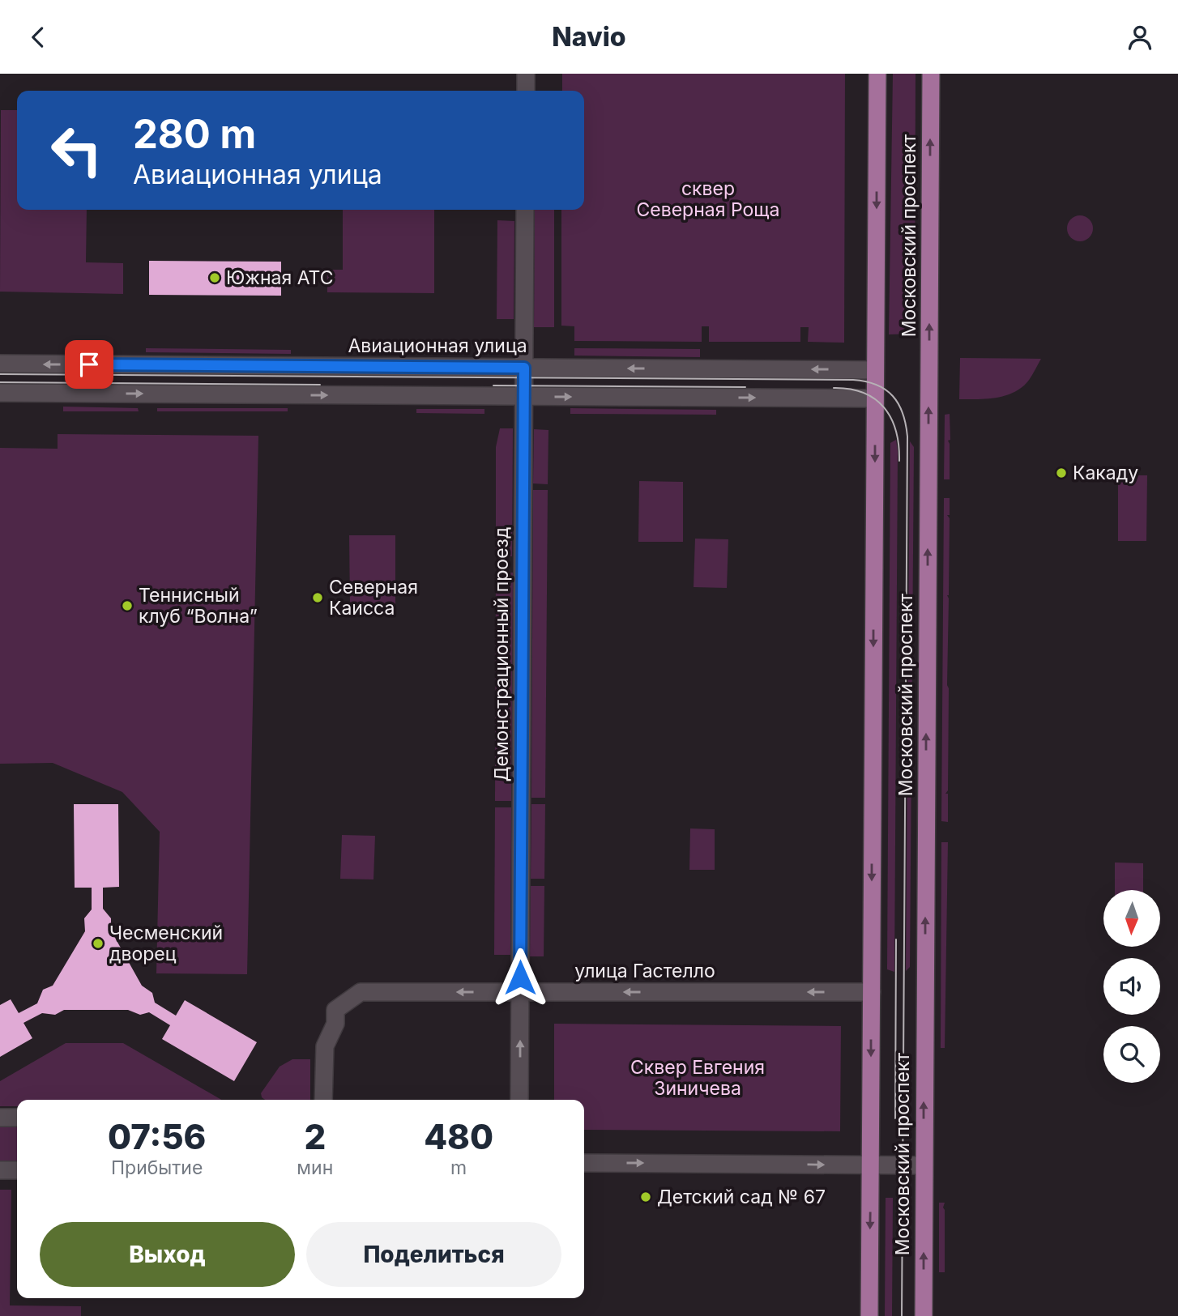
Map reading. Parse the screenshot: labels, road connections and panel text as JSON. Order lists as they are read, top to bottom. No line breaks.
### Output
{"streets":{"main road":["Московский проспект"],"street":["Авиационная улица","Демонстрационный проезд","улица Гастелло"]},"crossings":[["Московский проспект","Авиационная улица"],["Московский проспект","улица Гастелло"],["Авиационная улица","Демонстрационный проезд"],["Демонстрационный проезд","улица Гастелло"]],"one_way":["улица Гастелло"],"parks":["сквер Северная Роща","Сквер Евгения Зиничева"],"places":["Южная АТС","Какаду","Северная Каисса","Теннисный клуб “Волна”","Чесменский дворец","Детский сад № 67"],"north":"bottom","page":{"header":"Navio","turn":["280 m","Авиационная улица"],"eta":["07:56","Прибытие","2","мин","480","m"],"buttons":["Выход","Поделиться"]}}
